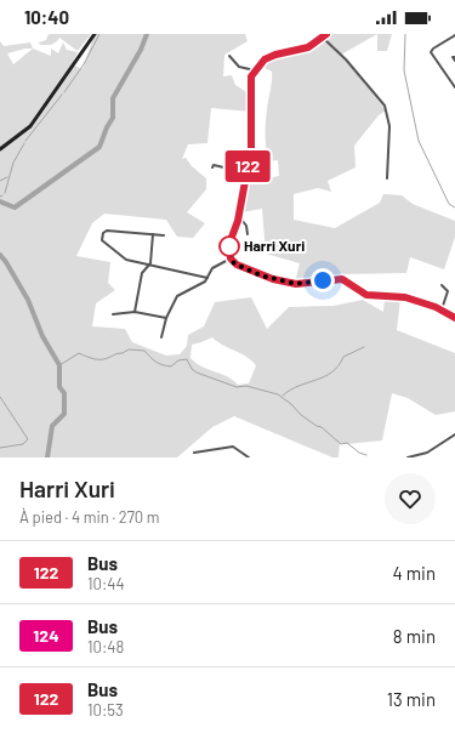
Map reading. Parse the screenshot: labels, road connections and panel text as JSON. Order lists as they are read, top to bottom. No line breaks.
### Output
{"places":["Harri Xuri"],"lines":["bus line 122"],"page":{"status":"10:40","on_map":"122","heading":["Harri Xuri","À pied · 4 min · 270 m"],"list":[{"mark":"122","name":"Bus","note":"10:44","value":"4 min"},{"mark":"124","name":"Bus","note":"10:48","value":"8 min"},{"mark":"122","name":"Bus","note":"10:53","value":"13 min"}]}}
